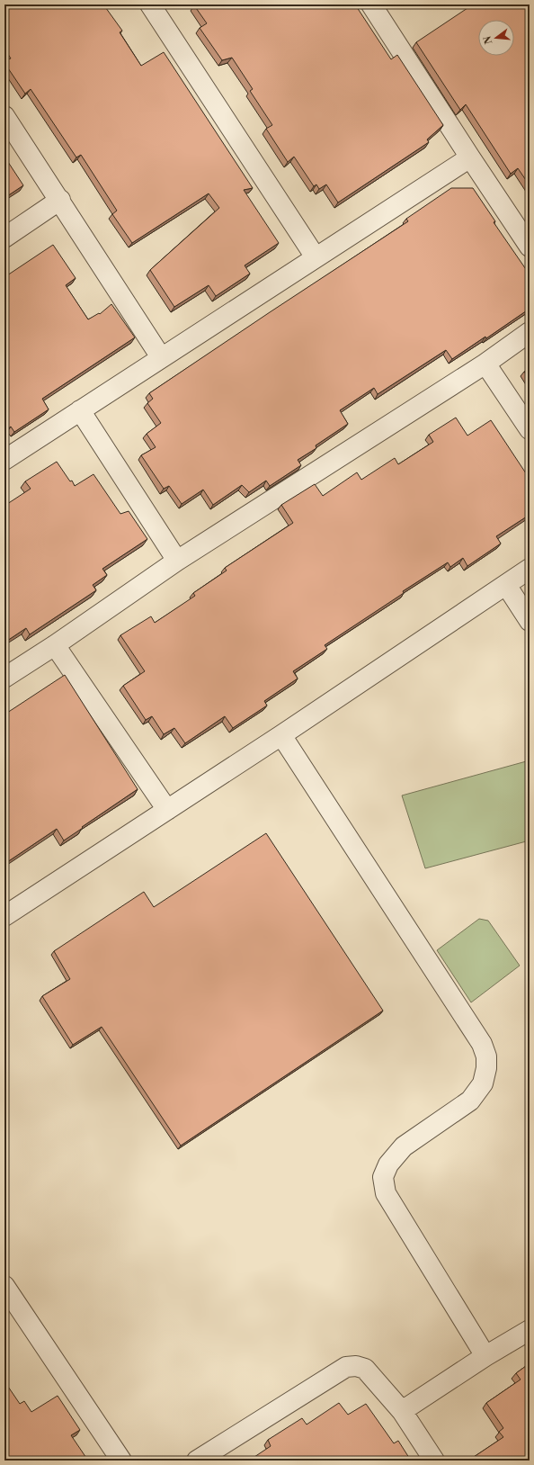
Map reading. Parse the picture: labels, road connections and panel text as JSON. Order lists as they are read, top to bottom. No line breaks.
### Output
{"north":"left"}
